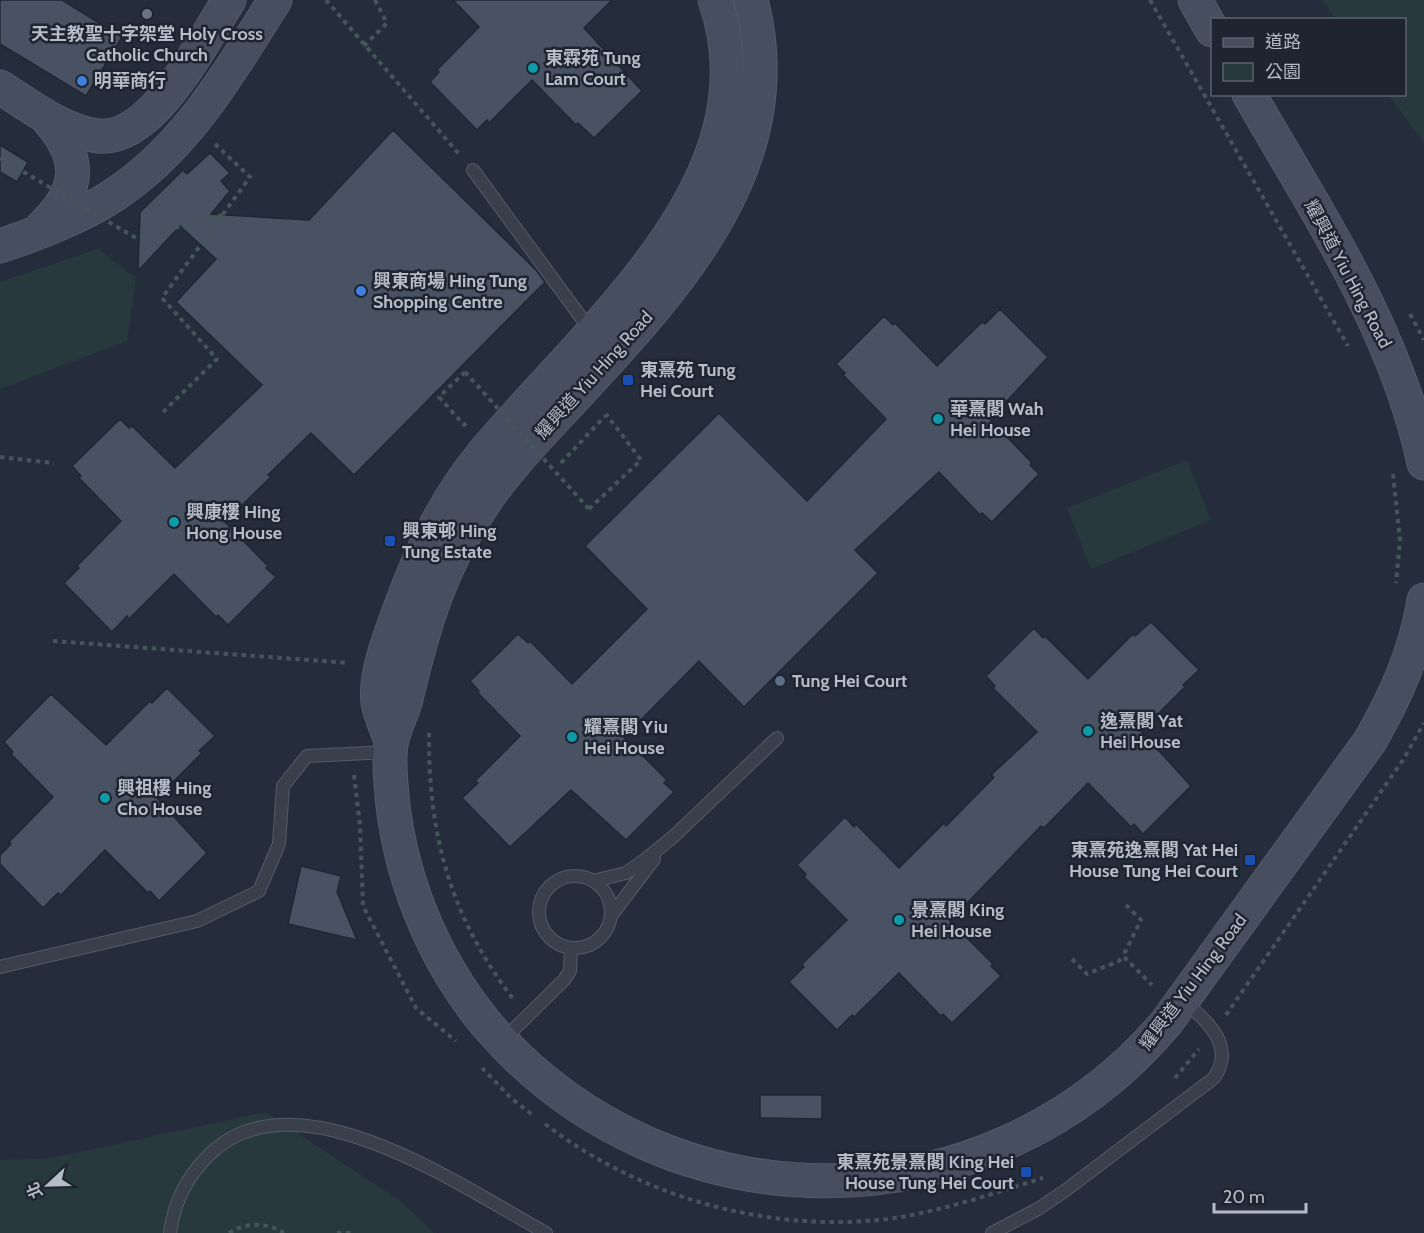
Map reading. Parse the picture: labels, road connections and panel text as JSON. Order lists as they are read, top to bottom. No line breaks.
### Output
{"streets":{"street":["耀興道 Yiu Hing Road"]},"places":{"other":["天主教聖十字架堂 Holy Cross Catholic Church","東霖苑 Tung Lam Court","明華商行","興東商場 Hing Tung Shopping Centre","華熹閣 Wah Hei House","興康樓 Hing Hong House","Tung Hei Court","逸熹閣 Yat Hei House","耀熹閣 Yiu Hei House","興祖樓 Hing Cho House","景熹閣 King Hei House"],"transit":["東熹苑 Tung Hei Court","興東邨 Hing Tung Estate","東熹苑逸熹閣 Yat Hei House Tung Hei Court","東熹苑景熹閣 King Hei House Tung Hei Court"]},"legend":["道路","公園"],"scale_bar":"20 m","north":"left"}
